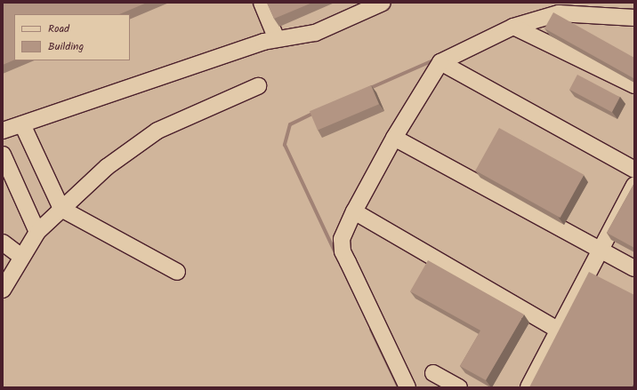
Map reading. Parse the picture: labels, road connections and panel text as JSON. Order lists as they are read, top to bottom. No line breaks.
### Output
{"legend":["Road","Building"]}
